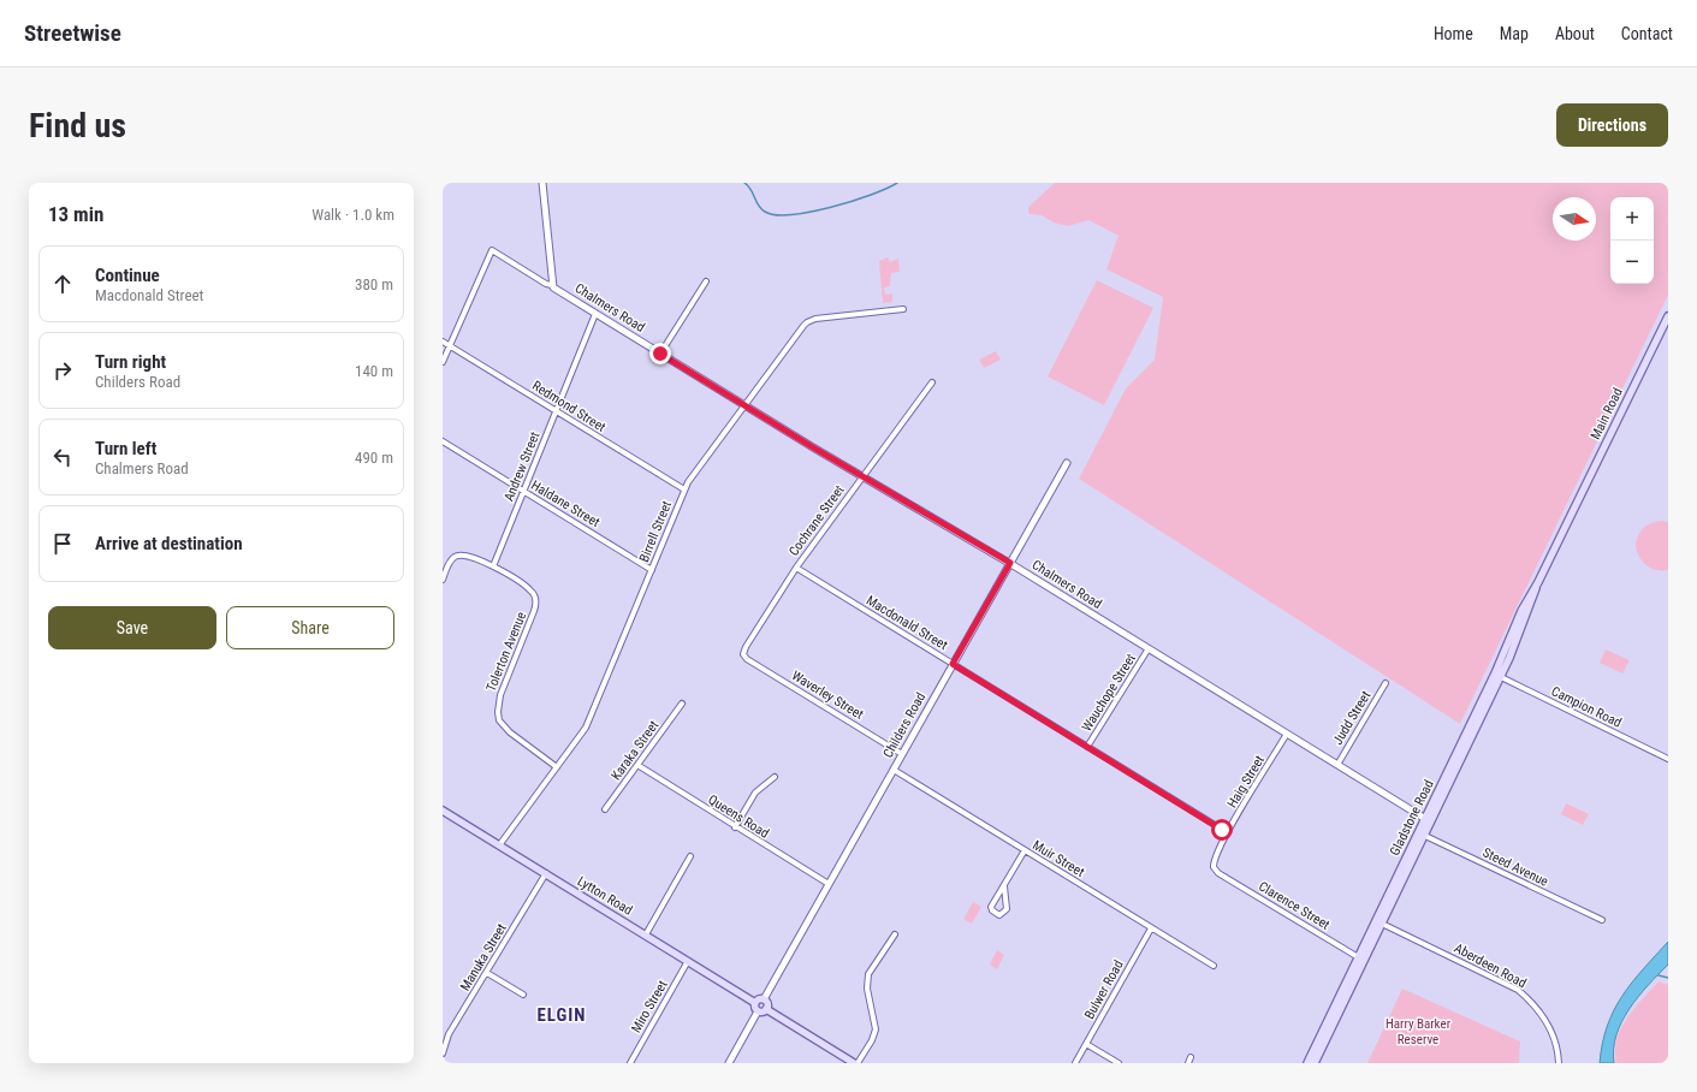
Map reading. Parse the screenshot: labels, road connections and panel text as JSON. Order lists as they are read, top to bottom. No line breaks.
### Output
{"streets":{"main road":["Main Road","Gladstone Road","Lytton Road"],"street":["Chalmers Road","Redmond Street","Andrew Street","Haldane Street","Cochrane Street","Birrell Street","Macdonald Street","Tolerton Avenue","Wauchope Street","Waverley Street","Campion Road","Judd Street","Childers Road","Karaka Street","Haig Street","Queens Road","Muir Street","Steed Avenue","Clarence Street","Manuka Street","Aberdeen Road","Bulwer Road","Miro Street"]},"crossings":[["Chalmers Road","Redmond Street"],["Chalmers Road","Andrew Street"],["Chalmers Road","Cochrane Street"],["Chalmers Road","Birrell Street"],["Chalmers Road","Wauchope Street"],["Chalmers Road","Judd Street"],["Chalmers Road","Childers Road"],["Chalmers Road","Haig Street"],["Chalmers Road","Gladstone Road"],["Redmond Street","Andrew Street"],["Redmond Street","Birrell Street"],["Main Road","Gladstone Road"],["Andrew Street","Haldane Street"],["Andrew Street","Tolerton Avenue"],["Haldane Street","Birrell Street"],["Cochrane Street","Macdonald Street"],["Cochrane Street","Waverley Street"],["Birrell Street","Tolerton Avenue"],["Birrell Street","Lytton Road"],["Macdonald Street","Wauchope Street"],["Macdonald Street","Childers Road"],["Macdonald Street","Haig Street"],["Waverley Street","Childers Road"],["Campion Road","Gladstone Road"],["Childers Road","Queens Road"],["Childers Road","Muir Street"],["Childers Road","Lytton Road"],["Karaka Street","Queens Road"],["Haig Street","Clarence Street"],["Gladstone Road","Steed Avenue"],["Gladstone Road","Clarence Street"],["Gladstone Road","Aberdeen Road"],["Muir Street","Bulwer Road"],["Lytton Road","Manuka Street"],["Lytton Road","Miro Street"]],"districts":["ELGIN"],"parks":["Harry Barker Reserve"],"north":"right","page":{"header":"Streetwise","nav":["Home","Map","About","Contact"],"buttons":["Directions",["Save","Share"]],"title":"Find us","heading":["13 min","Walk · 1.0 km"],"map_buttons":["+","−"],"list":[["Continue","Macdonald Street","380 m"],["Turn right","Childers Road","140 m"],["Turn left","Chalmers Road","490 m"],"Arrive at destination"]}}
